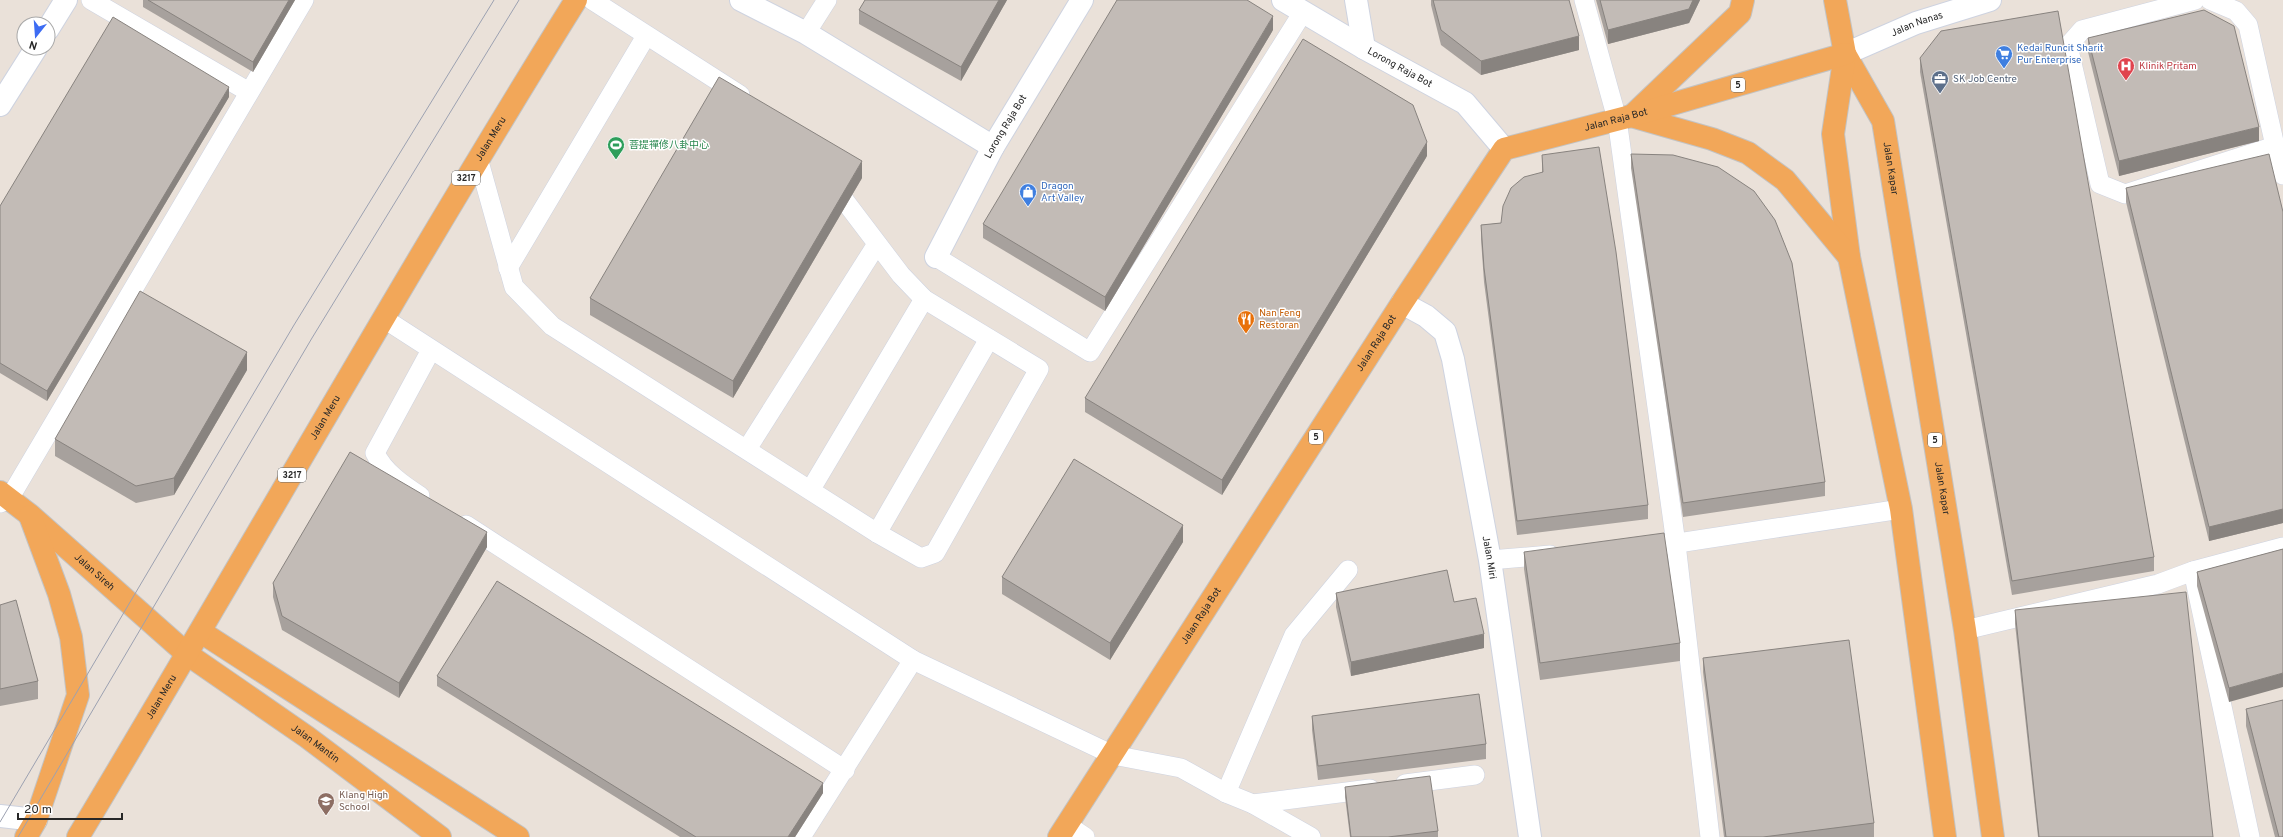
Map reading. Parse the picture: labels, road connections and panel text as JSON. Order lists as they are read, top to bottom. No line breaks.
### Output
{"streets":{"highway":["5","Jalan Raja Bot","Jalan Meru","Jalan Kapar","3217","Jalan Sireh","Jalan Mantin"],"street":["Jalan Nanas","Lorong Raja Bot","Jalan Miri"]},"crossings":[["Jalan Nanas","Jalan Raja Bot"],["Jalan Nanas","Jalan Kapar"],["Lorong Raja Bot","Jalan Raja Bot"],["5","Jalan Raja Bot"],["Jalan Raja Bot","Jalan Kapar"],["Jalan Raja Bot","Jalan Miri"],["Jalan Meru","Jalan Sireh"],["Jalan Meru","Jalan Mantin"],["Jalan Sireh","Jalan Mantin"]],"places":{"supermarket":["Kedai Runcit Sharit Pur Enterprise"],"hospital":["Klinik Pritam"],"office":["SK Job Centre"],"sports":["菩提禪修八卦中心"],"shop":["Dragon Art Valley"],"restaurant":["Nan Feng Restoran"],"school or university":["Klang High School"]},"scale_bar":"20 m","north":"bottom"}
